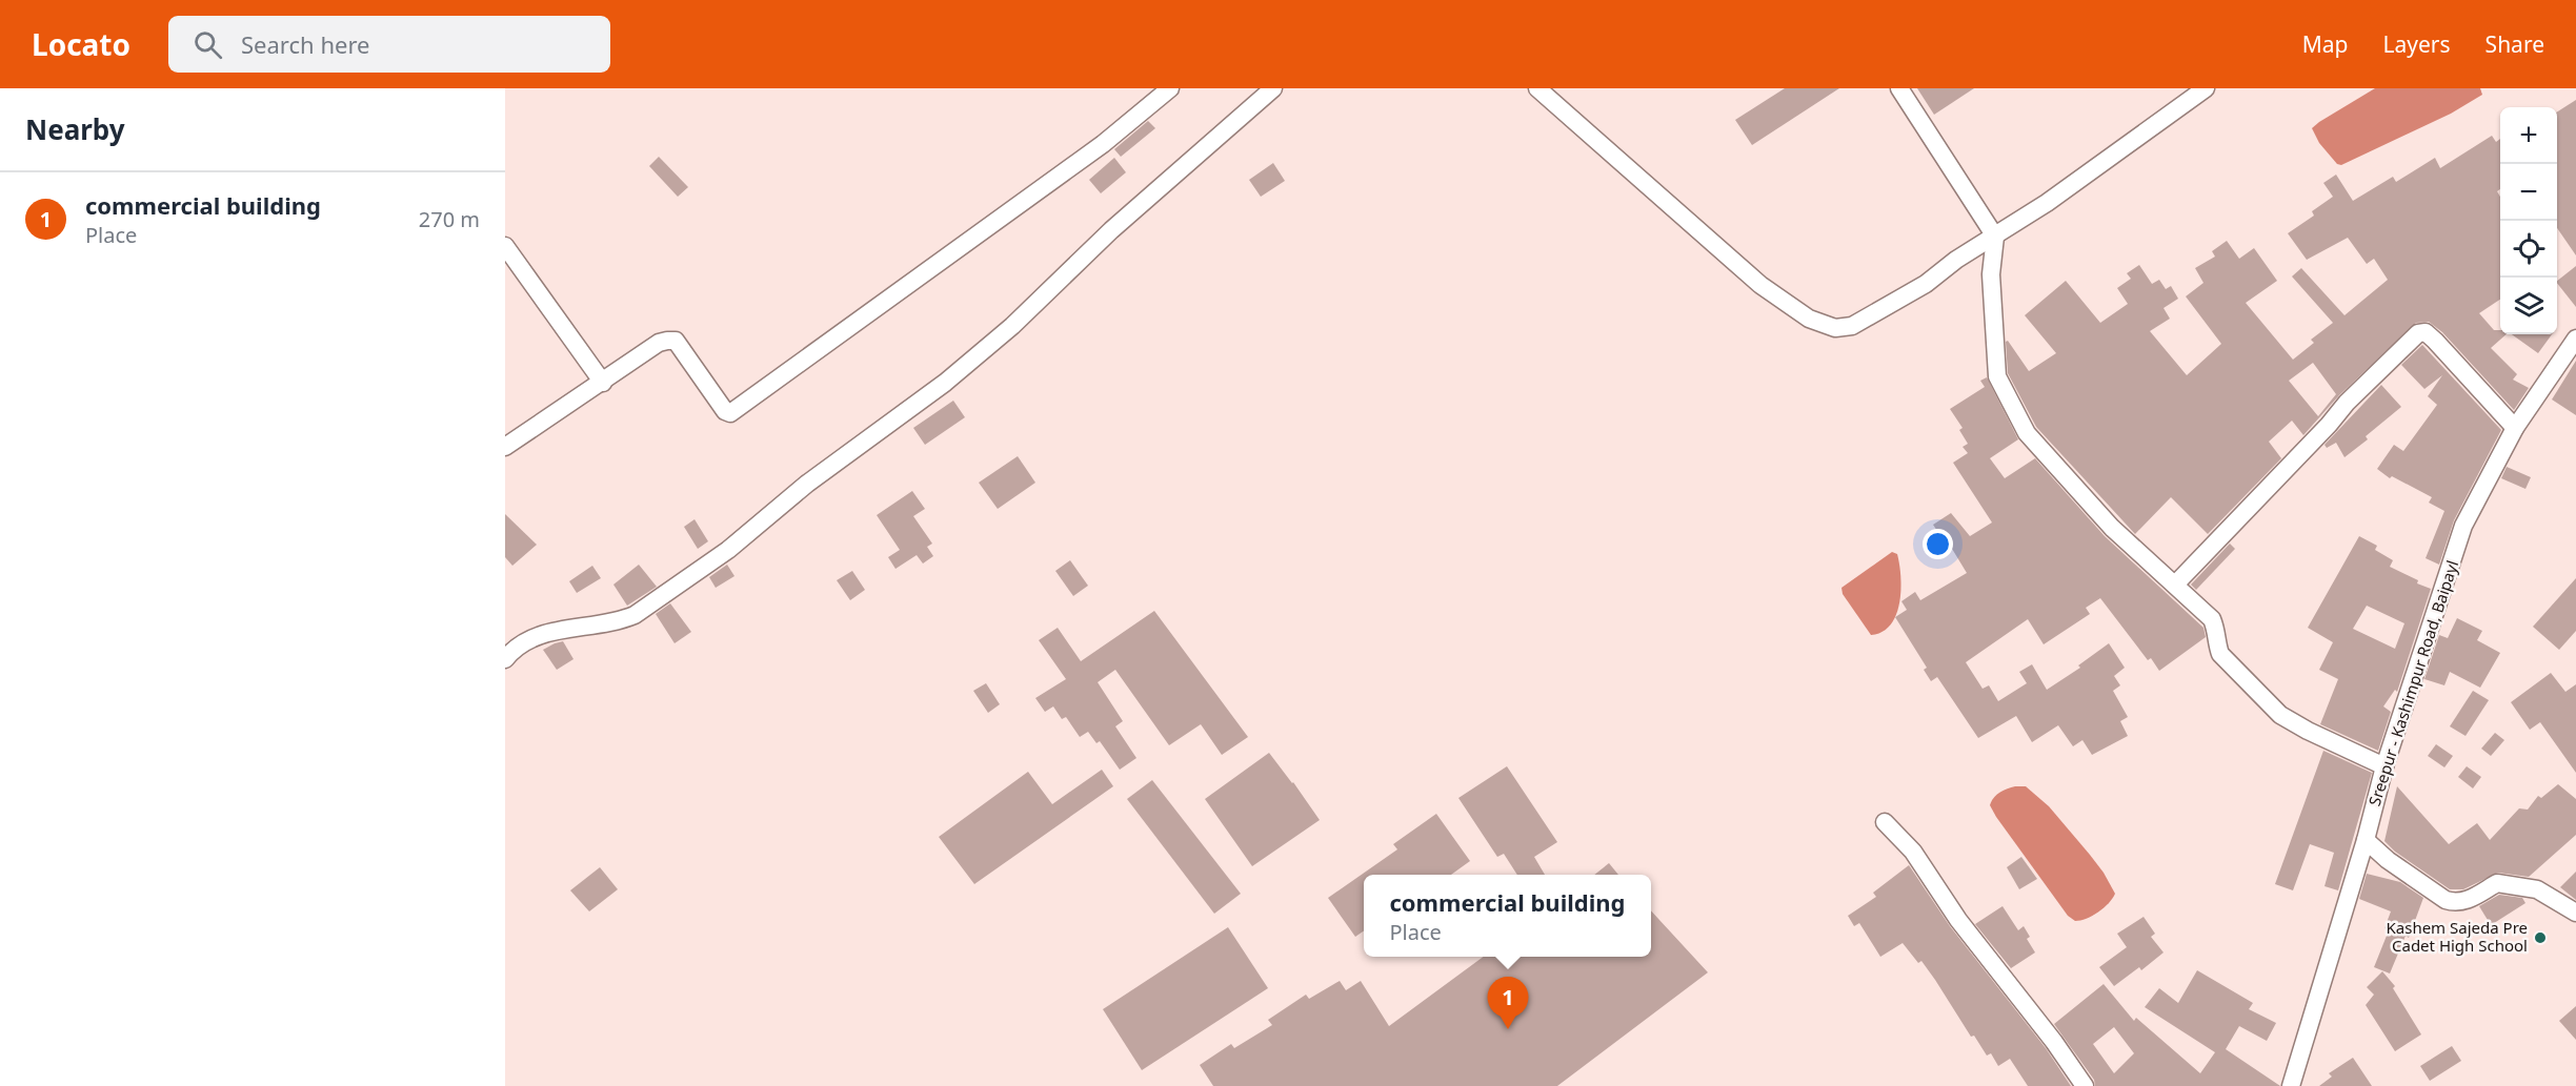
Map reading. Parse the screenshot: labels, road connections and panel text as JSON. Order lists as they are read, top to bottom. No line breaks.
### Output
{"streets":{"street":["Sreepur - Kashimpur Road, Baipayl"]},"places":["Kashem Sajeda Pre Cadet High School"],"page":{"header":"Locato","search":"Search here","nav":["Map","Layers","Share"],"heading":"Nearby","map_buttons":["+","−"],"list":[{"mark":"1","name":"commercial building","note":"Place","value":"270 m"}],"popup":["commercial building","Place"],"pins":"1"}}
